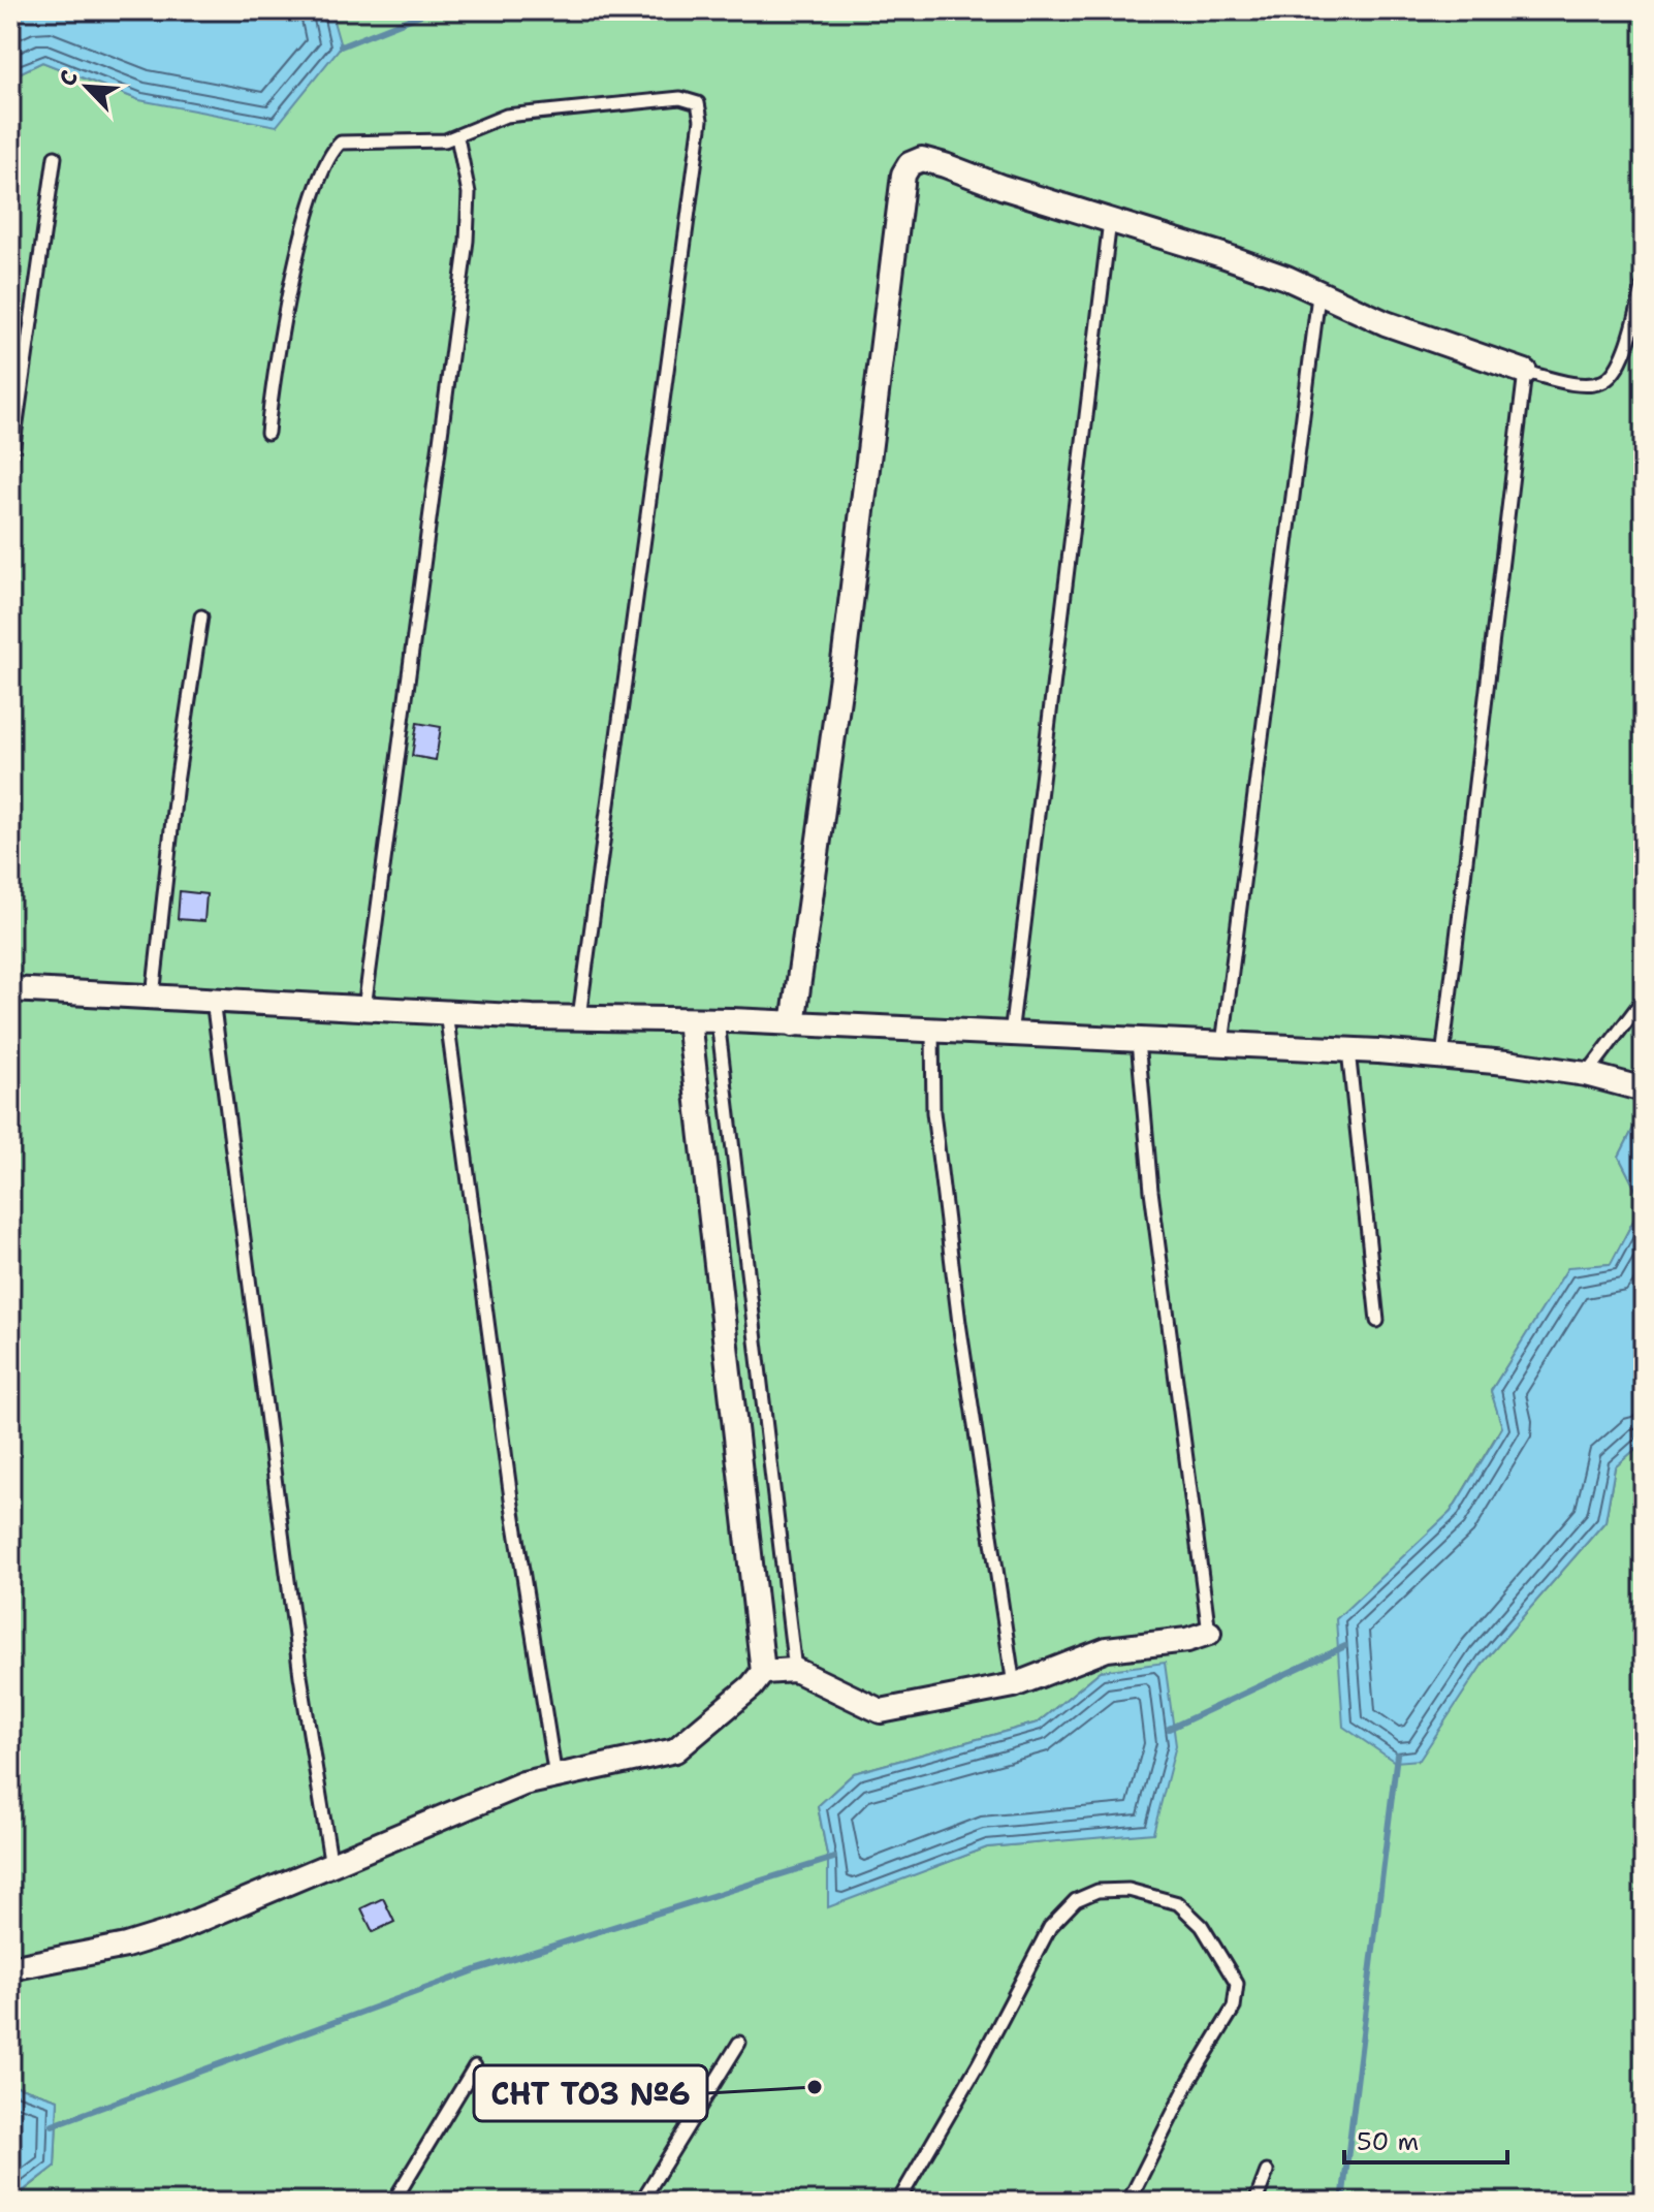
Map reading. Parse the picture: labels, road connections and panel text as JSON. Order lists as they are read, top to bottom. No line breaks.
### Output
{"places":["СНТ ТОЗ №6"],"scale_bar":"50 m","north":"top left"}
